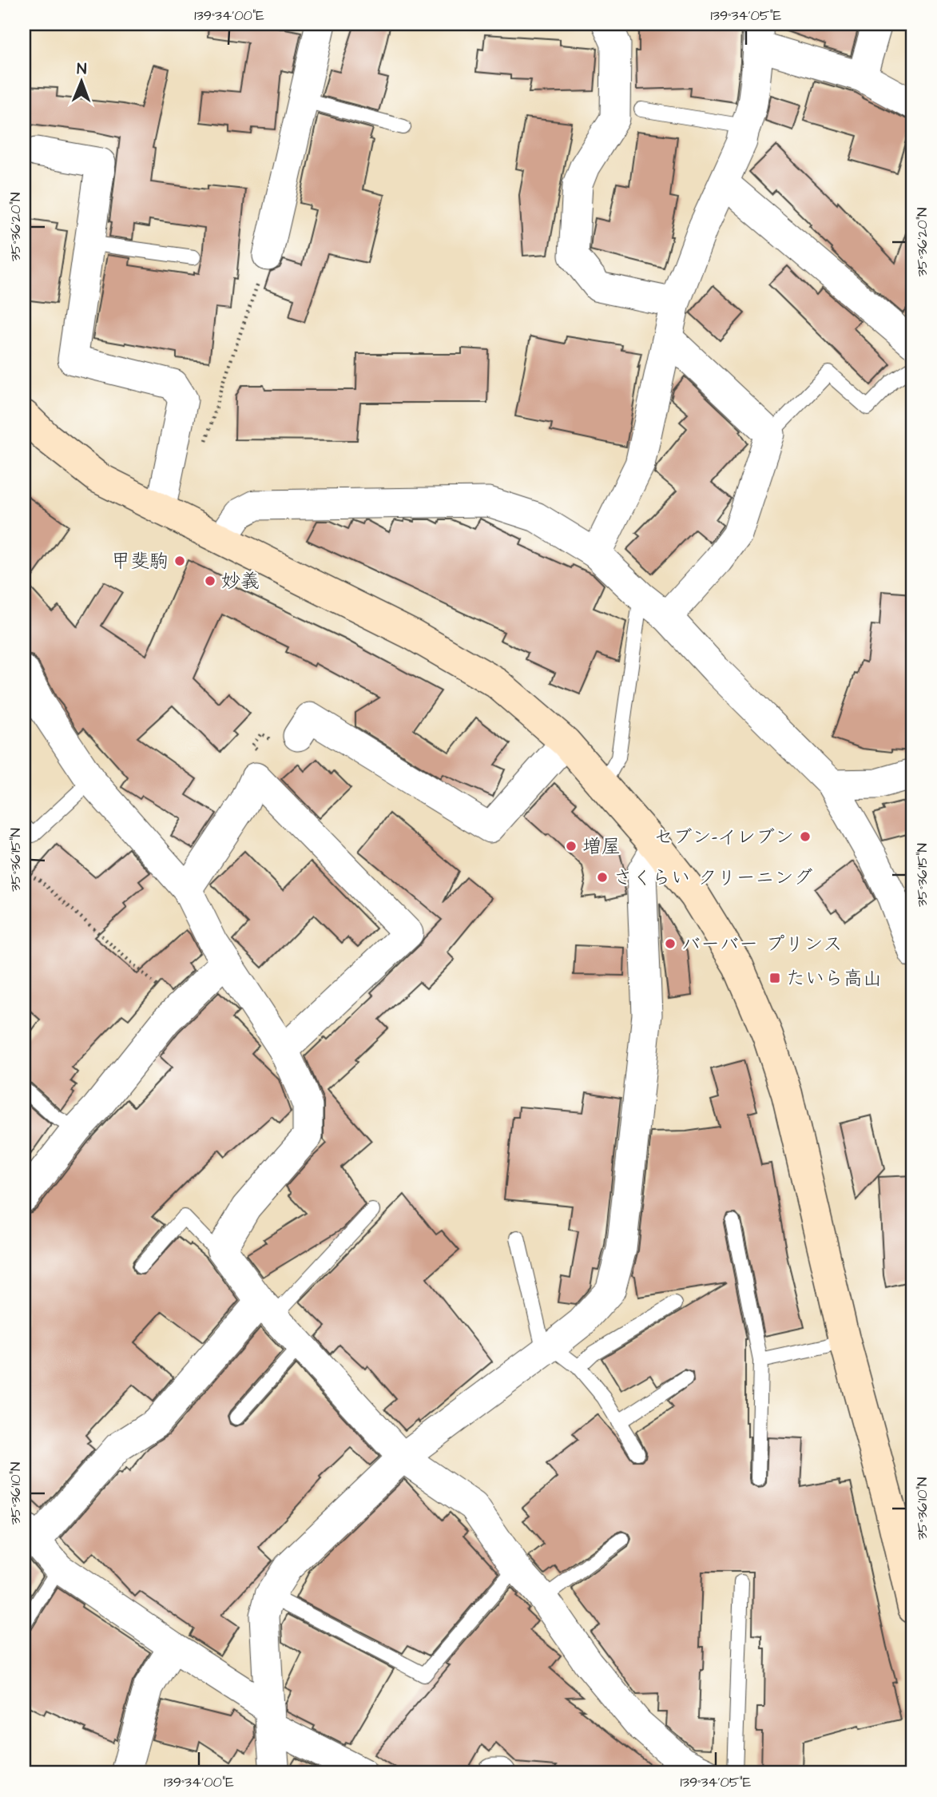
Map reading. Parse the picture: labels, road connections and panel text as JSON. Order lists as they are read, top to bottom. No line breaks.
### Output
{"places":{"other":["甲斐駒","妙義","セブン-イレブン","増屋","さくらい クリーニング","バーバー プリンス"],"transit":["たいら高山"]},"north":"top","coordinates":["139°34'00\"E","139°34'05\"E","35°36'20\"N","35°36'15\"N","35°36'10\"N"]}
